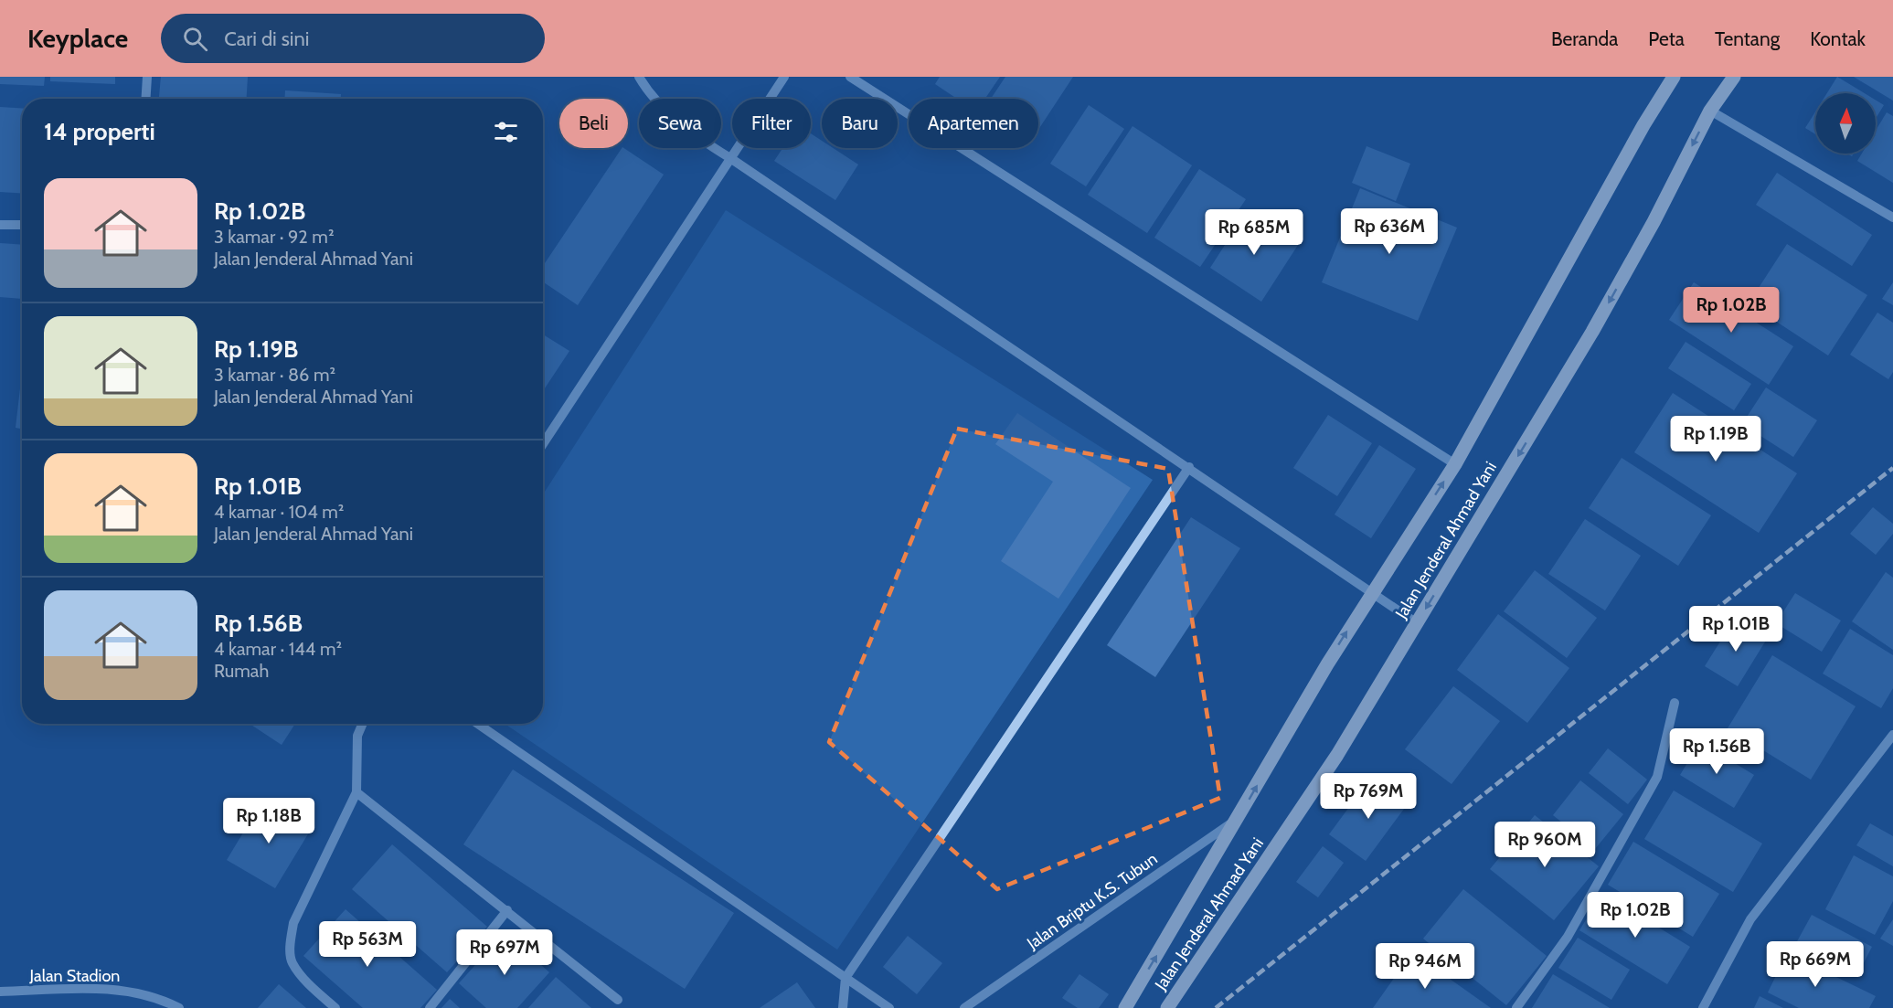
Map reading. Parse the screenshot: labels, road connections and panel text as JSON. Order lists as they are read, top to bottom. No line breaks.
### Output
{"streets":{"main road":["Jalan Jenderal Ahmad Yani"],"street":["Jalan Briptu K.S. Tubun","Jalan Stadion"]},"crossings":[["Jalan Jenderal Ahmad Yani","Jalan Briptu K.S. Tubun"]],"north":"top","page":{"header":"Keyplace","search":"Cari di sini","nav":["Beranda","Peta","Tentang","Kontak"],"chip":["Beli","Sewa","Filter","Baru","Apartemen"],"heading":"14 properti","list":[{"name":"Rp 1.02B","note":"3 kamar · 92 m² · Jalan Jenderal Ahmad Yani"},{"name":"Rp 1.19B","note":"3 kamar · 86 m² · Jalan Jenderal Ahmad Yani"},{"name":"Rp 1.01B","note":"4 kamar · 104 m² · Jalan Jenderal Ahmad Yani"},{"name":"Rp 1.56B","note":"4 kamar · 144 m² · Rumah"}],"price":["Rp 636M","Rp 685M","Rp 1.02B","Rp 1.19B","Rp 1.01B","Rp 1.56B","Rp 769M","Rp 1.18B","Rp 960M","Rp 1.02B","Rp 563M","Rp 697M","Rp 669M","Rp 946M"]}}
